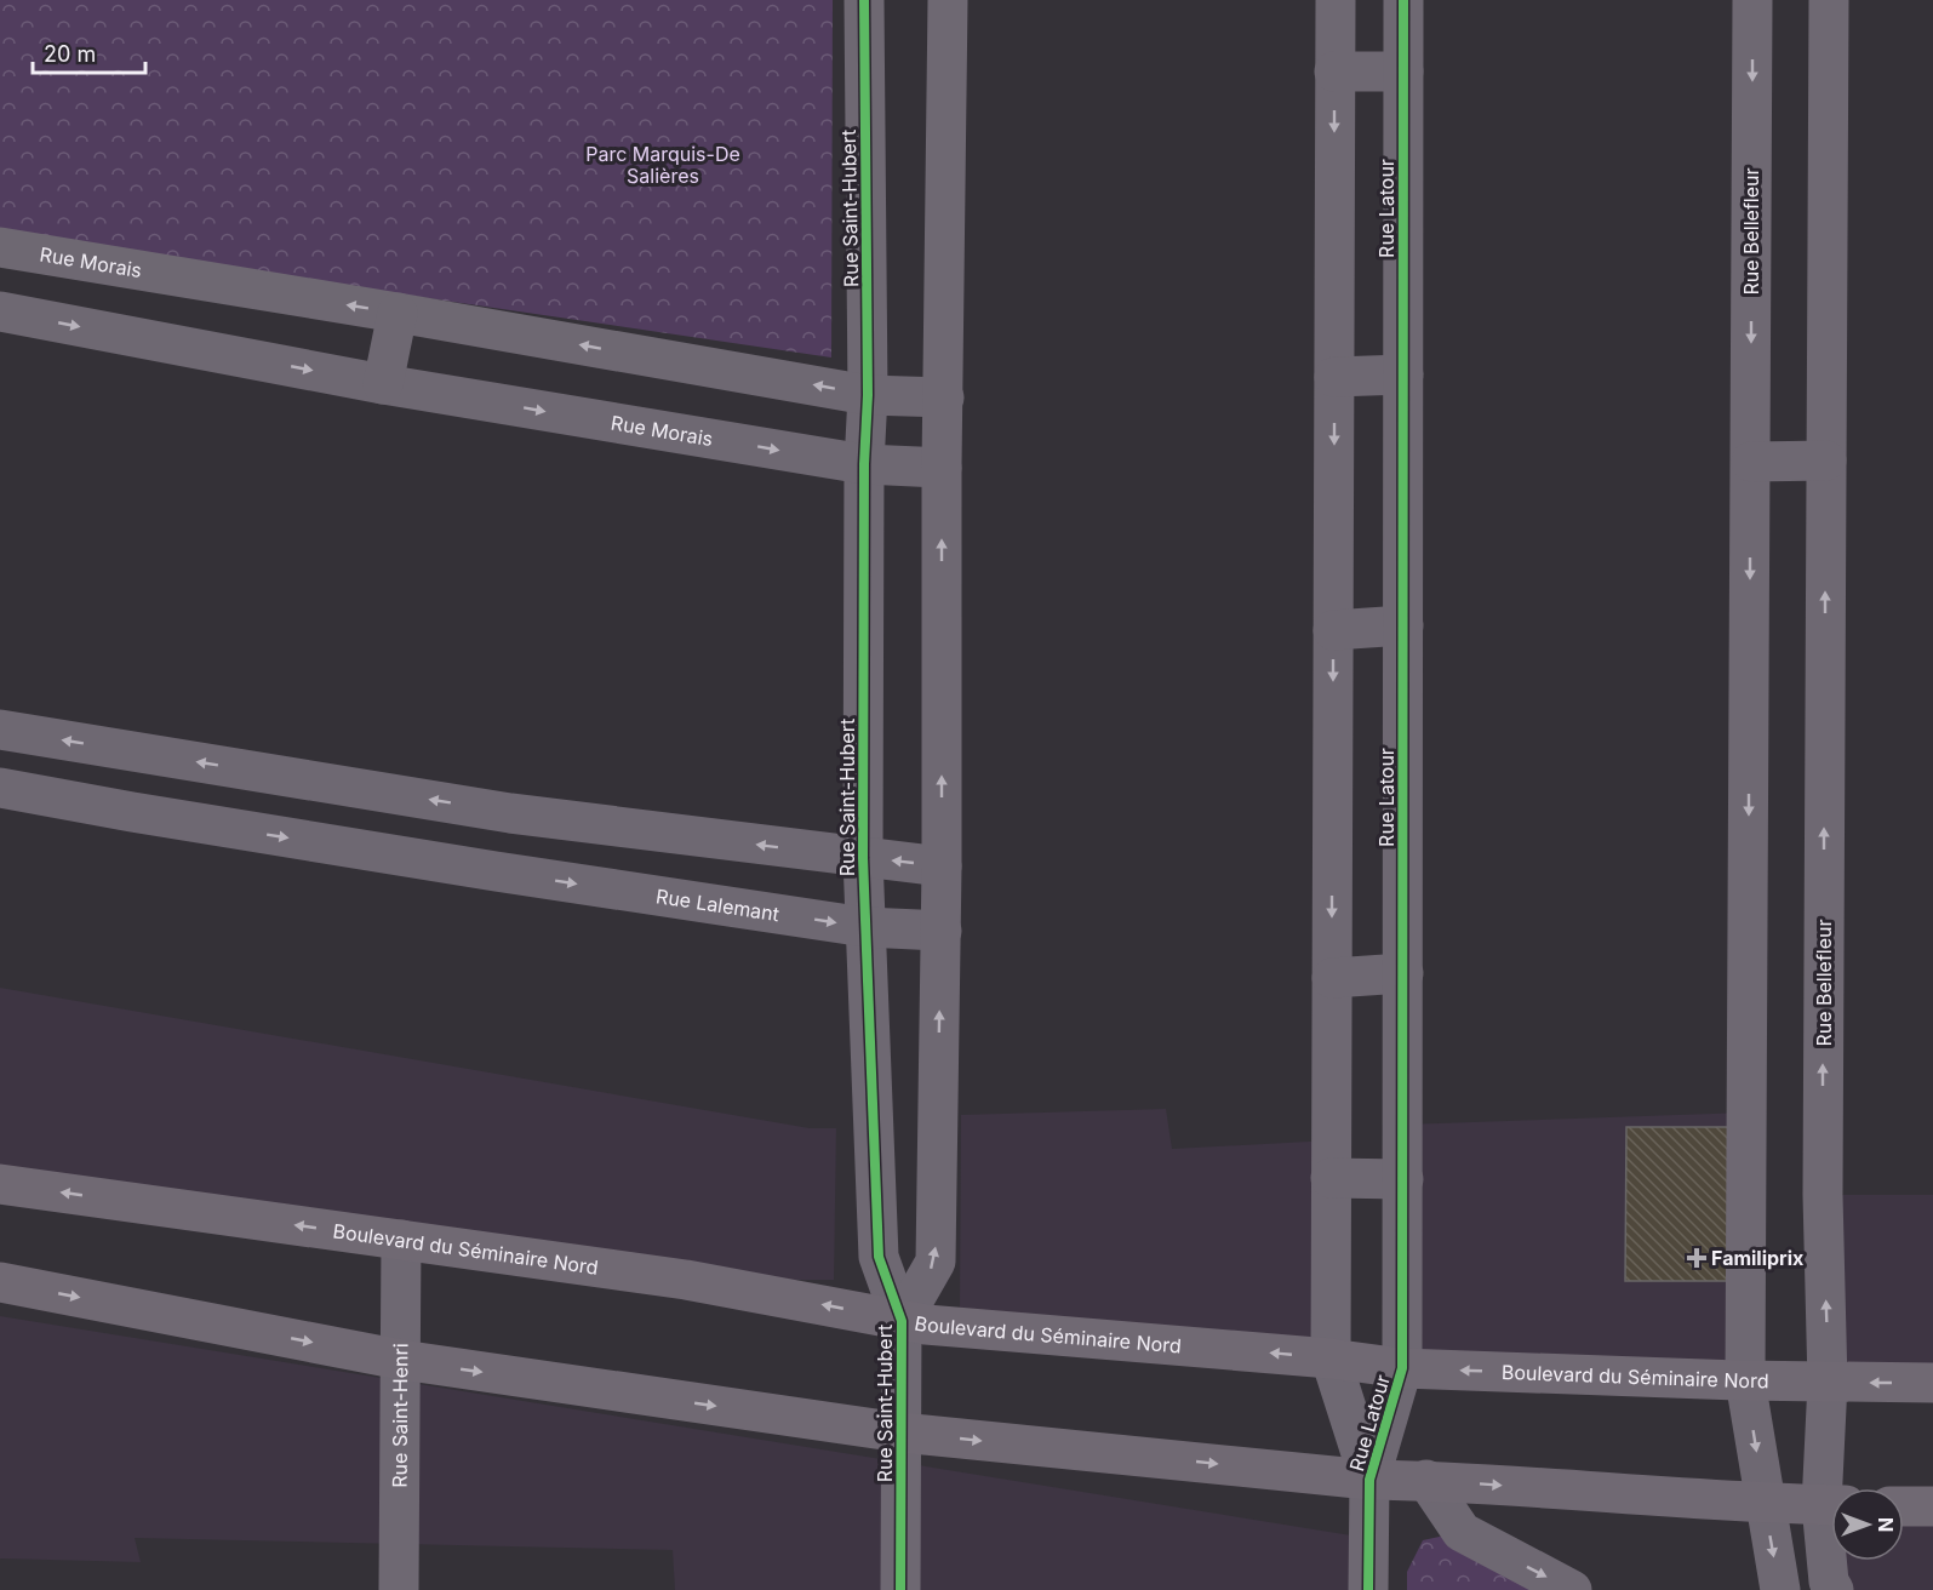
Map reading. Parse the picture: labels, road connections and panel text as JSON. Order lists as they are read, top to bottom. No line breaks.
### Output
{"streets":{"main road":["Boulevard du Séminaire Nord"],"street":["Rue Saint-Hubert","Rue Latour","Rue Bellefleur","Rue Morais","Rue Lalemant","Rue Saint-Henri"]},"crossings":[["Rue Saint-Hubert","Rue Morais"],["Rue Saint-Hubert","Rue Lalemant"],["Rue Saint-Hubert","Boulevard du Séminaire Nord"],["Rue Latour","Boulevard du Séminaire Nord"],["Rue Bellefleur","Boulevard du Séminaire Nord"],["Boulevard du Séminaire Nord","Rue Saint-Henri"]],"parks":["Parc Marquis-De Salières"],"places":{"health":["Familiprix"]},"scale_bar":"20 m","north":"right"}
